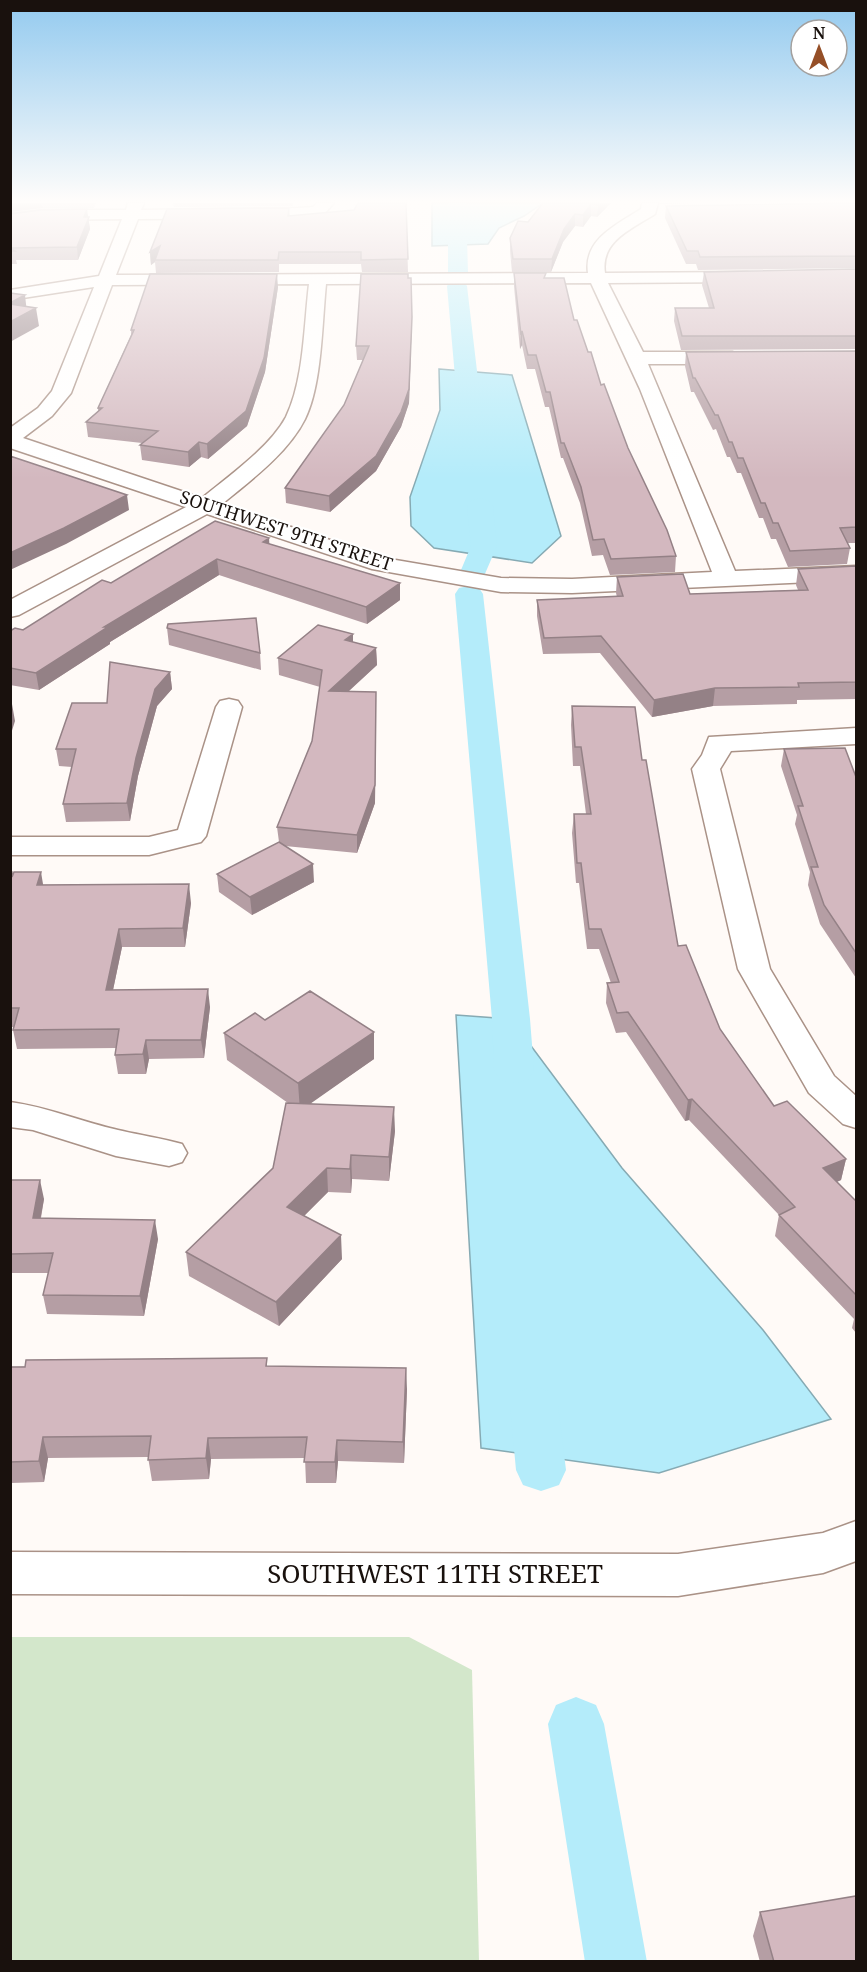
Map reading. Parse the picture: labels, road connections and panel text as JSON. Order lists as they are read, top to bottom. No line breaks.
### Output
{"streets":{"street":["SOUTHWEST 9TH STREET","SOUTHWEST 11TH STREET"]},"north":"top"}
